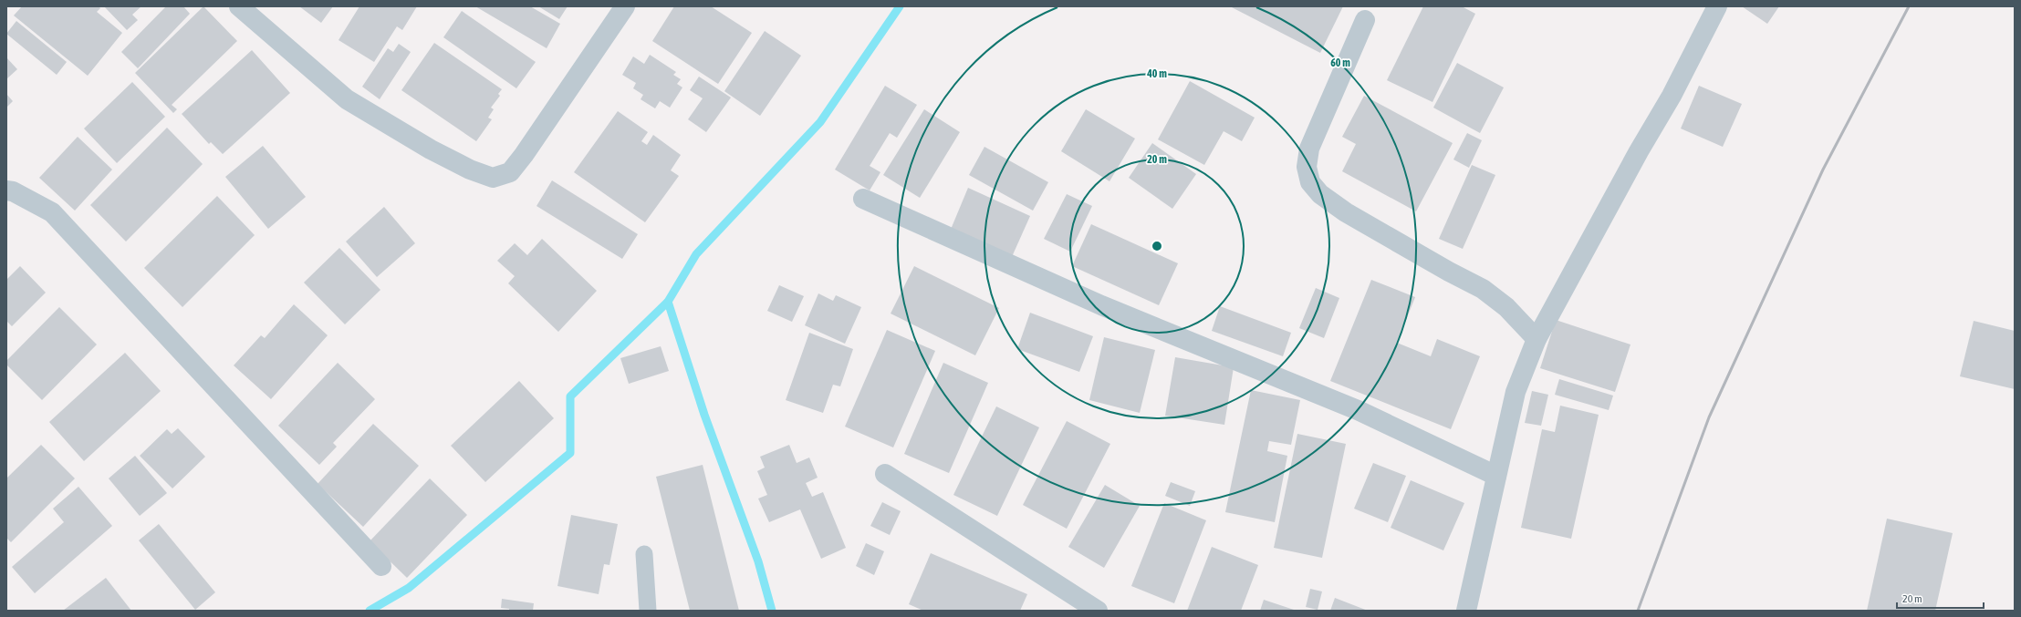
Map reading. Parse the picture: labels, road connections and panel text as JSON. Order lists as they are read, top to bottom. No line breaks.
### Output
{"scale_bar":"20 m","rings":["60 m","40 m","20 m"]}
